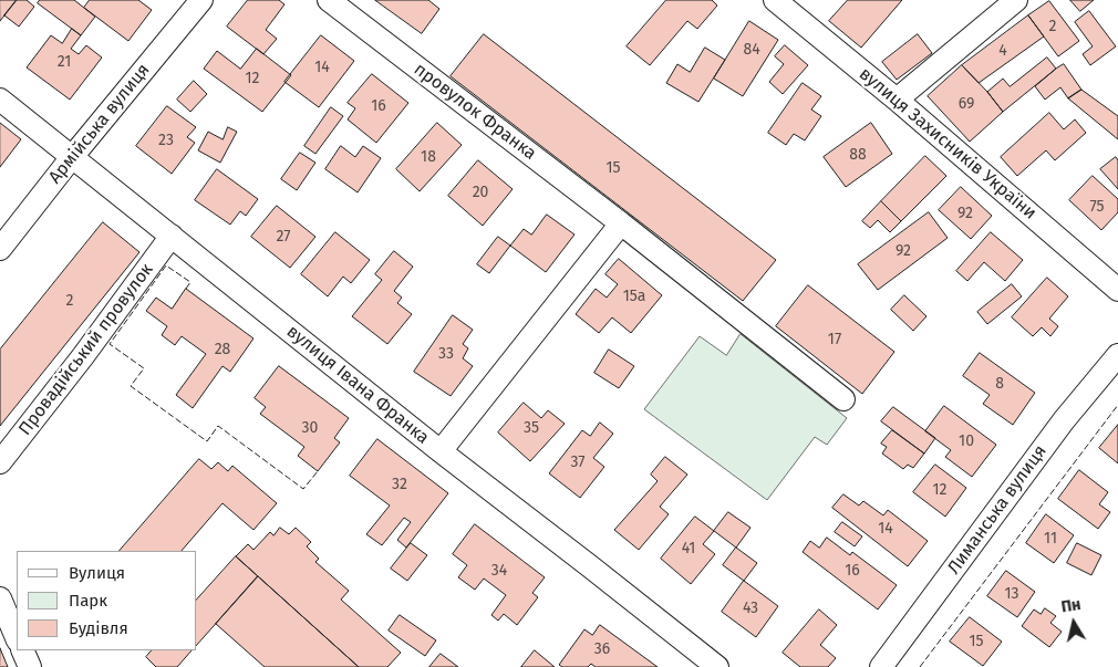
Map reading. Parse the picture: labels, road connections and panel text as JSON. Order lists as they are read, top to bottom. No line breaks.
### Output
{"streets":{"street":["провулок Франка","Армійська вулиця","вулиця Захисників України","Провадійський провулок","вулиця Івана Франка","Лиманська вулиця"]},"crossings":[["Армійська вулиця","вулиця Івана Франка"],["Провадійський провулок","вулиця Івана Франка"]],"house_numbers":["2","84","4","21","14","12","69","16","23","88","18","15","20","75","92","27","92","15а","2","17","28","33","8","30","35","10","37","32","12","14","11","41","34","16","13","43","15","36"],"legend":["Вулиця","Парк","Будівля"],"north":"top"}
